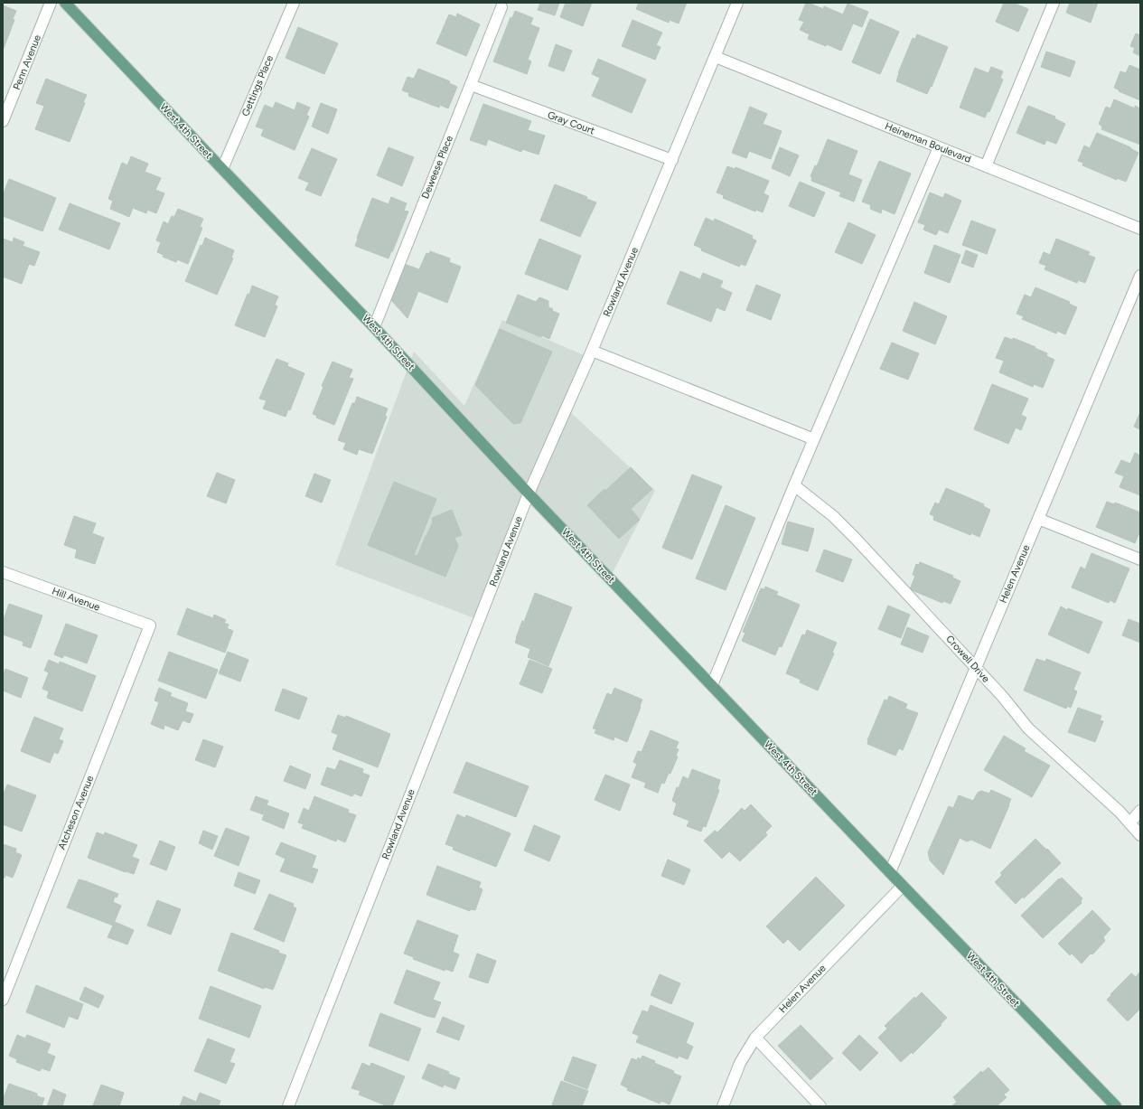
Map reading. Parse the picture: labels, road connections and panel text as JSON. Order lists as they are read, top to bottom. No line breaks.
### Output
{"streets":{"main road":["West 4th Street"],"street":["Penn Avenue","Gettings Place","Gray Court","Heineman Boulevard","Deweese Place","Rowland Avenue","Helen Avenue","Hill Avenue","Crowell Drive","Atcheson Avenue"]},"crossings":[["Gettings Place","West 4th Street"],["Gray Court","Deweese Place"],["Gray Court","Rowland Avenue"],["West 4th Street","Deweese Place"],["West 4th Street","Rowland Avenue"],["West 4th Street","Helen Avenue"],["Heineman Boulevard","Rowland Avenue"],["Helen Avenue","Crowell Drive"],["Hill Avenue","Atcheson Avenue"]]}
